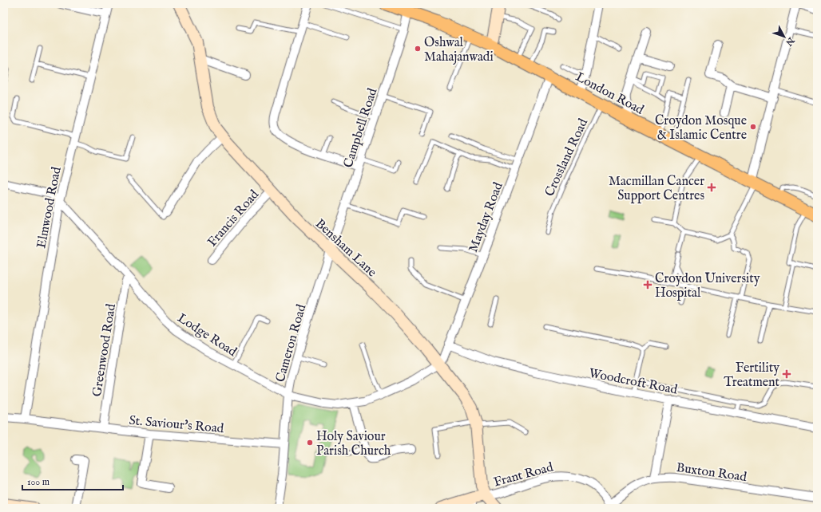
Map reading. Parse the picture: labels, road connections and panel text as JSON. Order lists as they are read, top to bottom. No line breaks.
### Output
{"streets":{"main road":["London Road"],"street":["Campbell Road","Elmwood Road","Mayday Road","Francis Road","Bensham Lane","Lodge Road","Cameron Road","Greenwood Road","Woodcroft Road","St. Saviour's Road","Buxton Road","Frant Road"],"lane":["Crossland Road"]},"crossings":[["London Road","Campbell Road"],["London Road","Crossland Road"],["London Road","Mayday Road"],["Campbell Road","Bensham Lane"],["Campbell Road","Cameron Road"],["Elmwood Road","Lodge Road"],["Elmwood Road","St. Saviour's Road"],["Mayday Road","Bensham Lane"],["Mayday Road","Lodge Road"],["Mayday Road","Woodcroft Road"],["Francis Road","Bensham Lane"],["Bensham Lane","Lodge Road"],["Bensham Lane","Cameron Road"],["Bensham Lane","Frant Road"],["Lodge Road","Cameron Road"],["Lodge Road","Greenwood Road"],["Cameron Road","St. Saviour's Road"],["Greenwood Road","St. Saviour's Road"],["Buxton Road","Frant Road"]],"places":{"other":["Oshwal Mahajanwadi","Croydon Mosque & Islamic Centre","Holy Saviour Parish Church"],"health":["Macmillan Cancer Support Centres","Croydon University Hospital","Fertility Treatment"]},"scale_bar":"100 m","north":"bottom right"}
